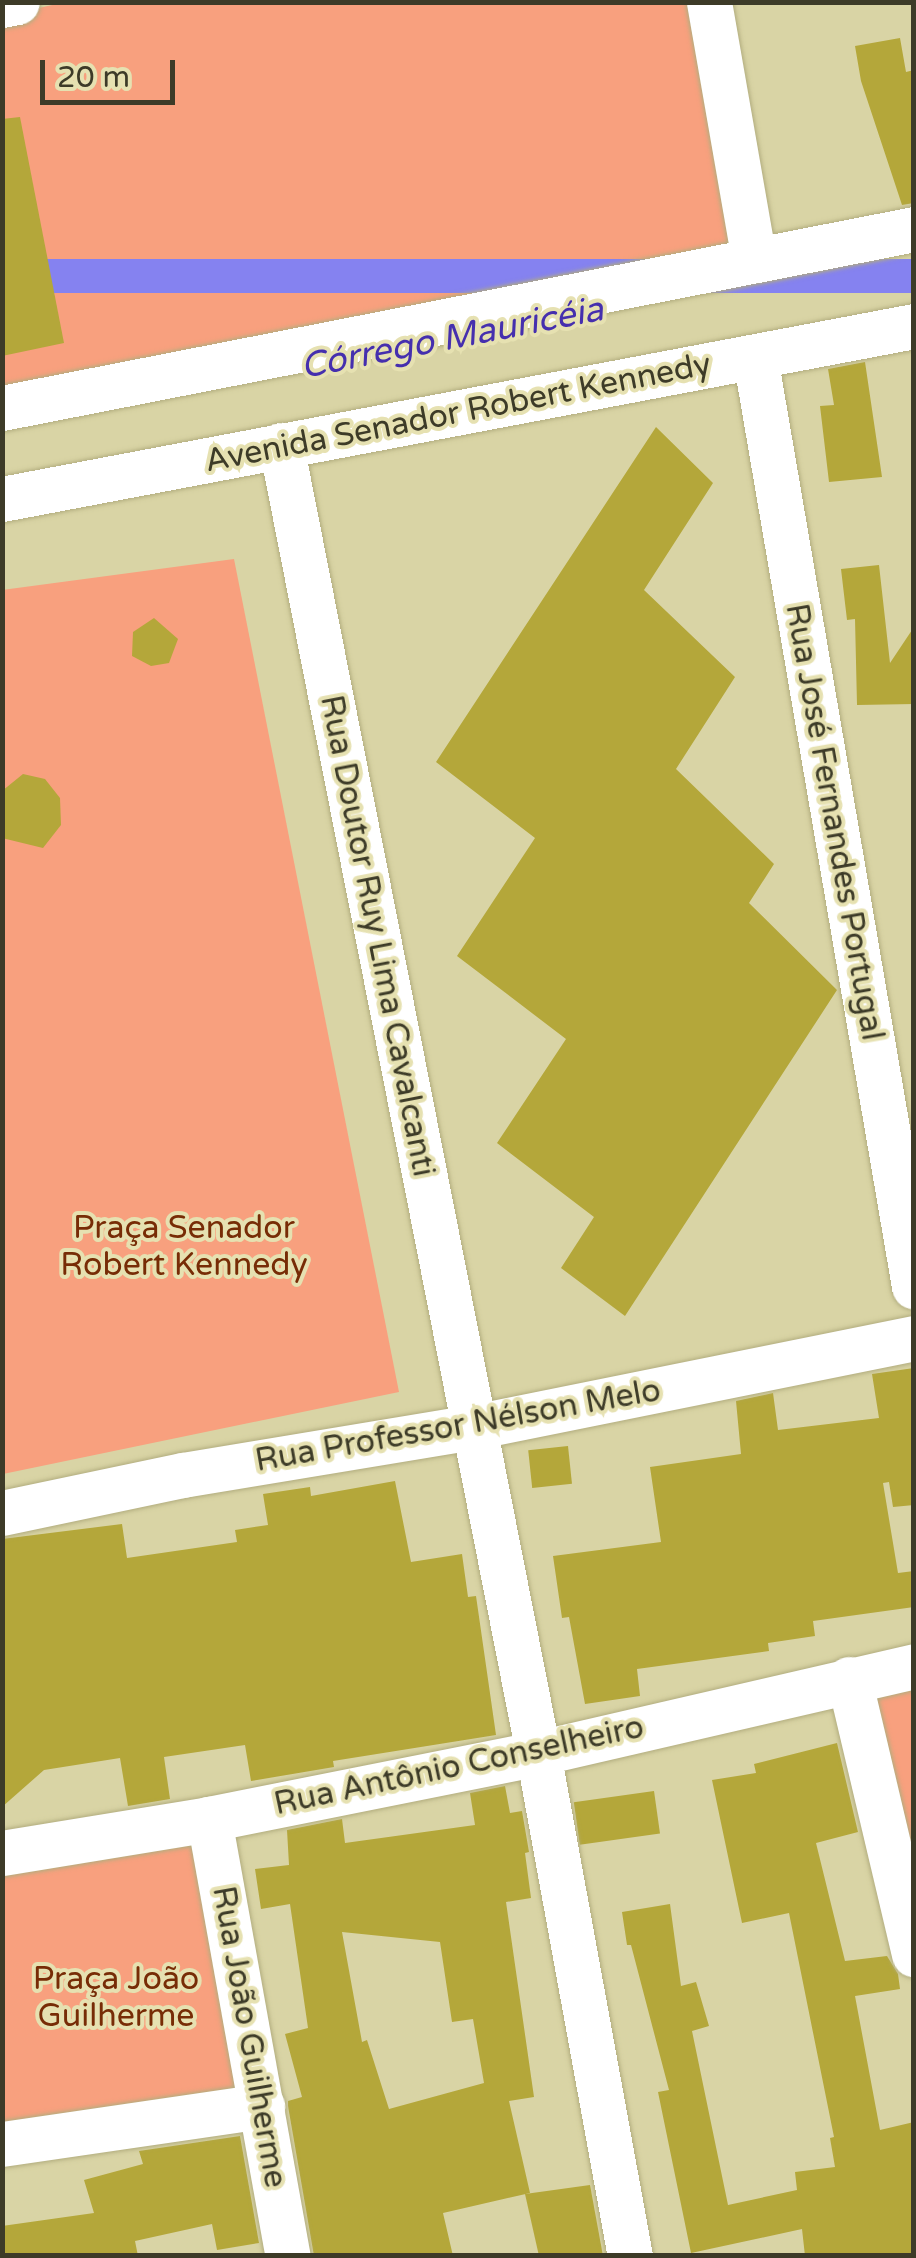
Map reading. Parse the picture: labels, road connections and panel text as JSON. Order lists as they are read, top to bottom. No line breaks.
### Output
{"streets":{"street":["Avenida Senador Robert Kennedy","Rua José Fernandes Portugal","Rua Doutor Ruy Lima Cavalcanti","Rua Professor Nélson Melo","Rua Antônio Conselheiro","Rua João Guilherme"]},"crossings":[["Avenida Senador Robert Kennedy","Rua José Fernandes Portugal"],["Avenida Senador Robert Kennedy","Rua Doutor Ruy Lima Cavalcanti"],["Rua Doutor Ruy Lima Cavalcanti","Rua Professor Nélson Melo"],["Rua Doutor Ruy Lima Cavalcanti","Rua Antônio Conselheiro"],["Rua Antônio Conselheiro","Rua João Guilherme"]],"water":["Córrego Mauricéia"],"parks":["Praça Senador Robert Kennedy","Praça João Guilherme"],"scale_bar":"20 m"}
